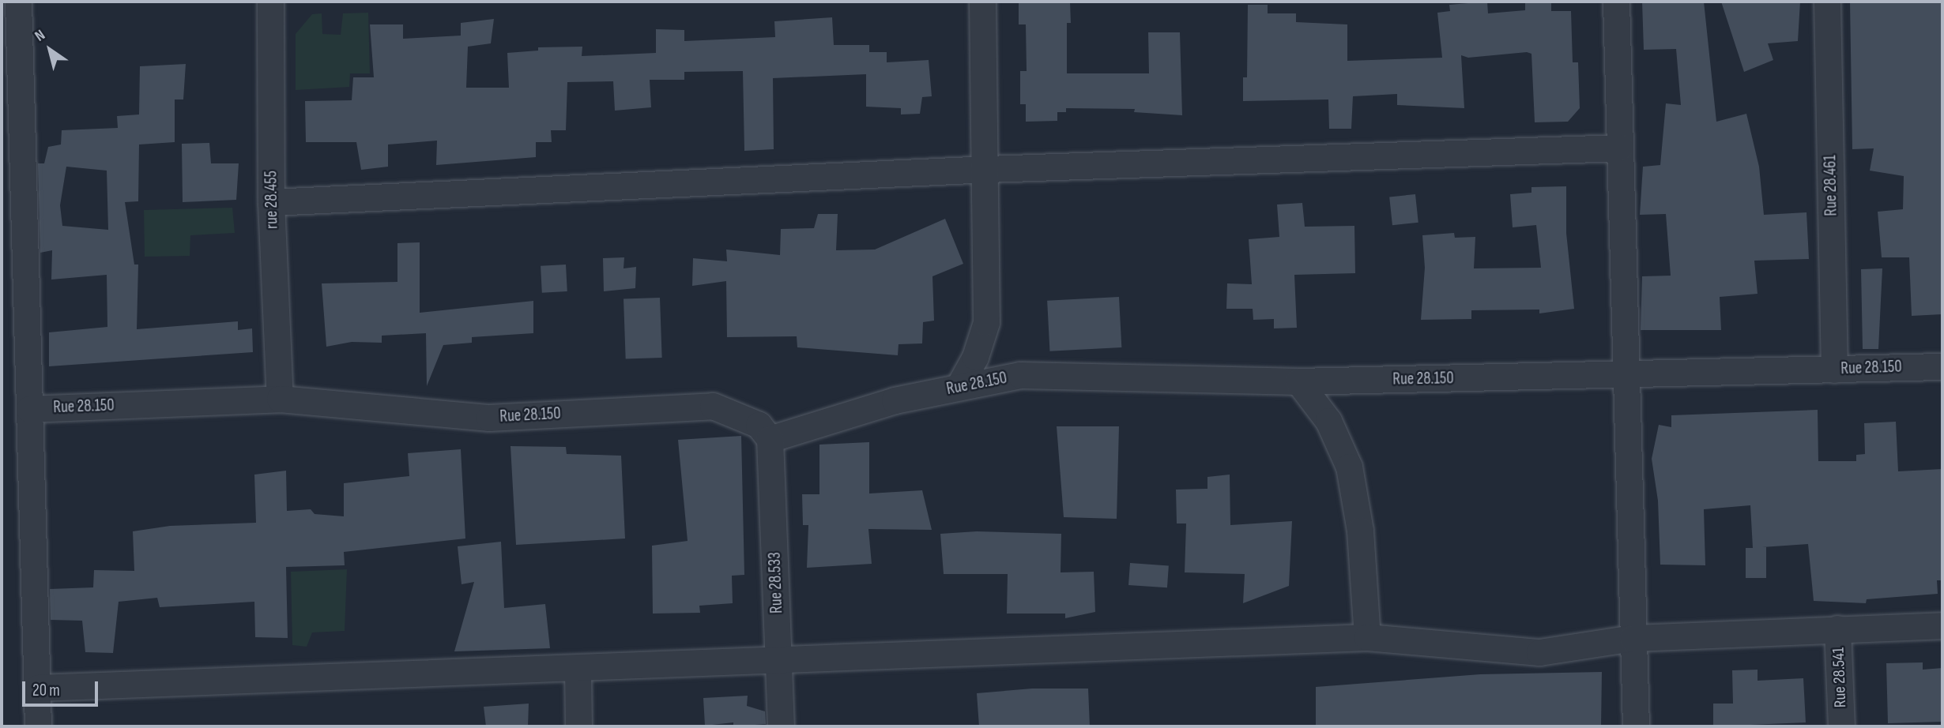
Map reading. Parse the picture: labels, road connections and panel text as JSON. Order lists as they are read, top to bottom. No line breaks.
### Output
{"streets":{"street":["Rue 28.461","rue 28.455","Rue 28.150","Rue 28.533","Rue 28.541"]},"crossings":[["Rue 28.461","Rue 28.150"],["rue 28.455","Rue 28.150"],["Rue 28.150","Rue 28.533"]],"scale_bar":"20 m","north":"top left"}
